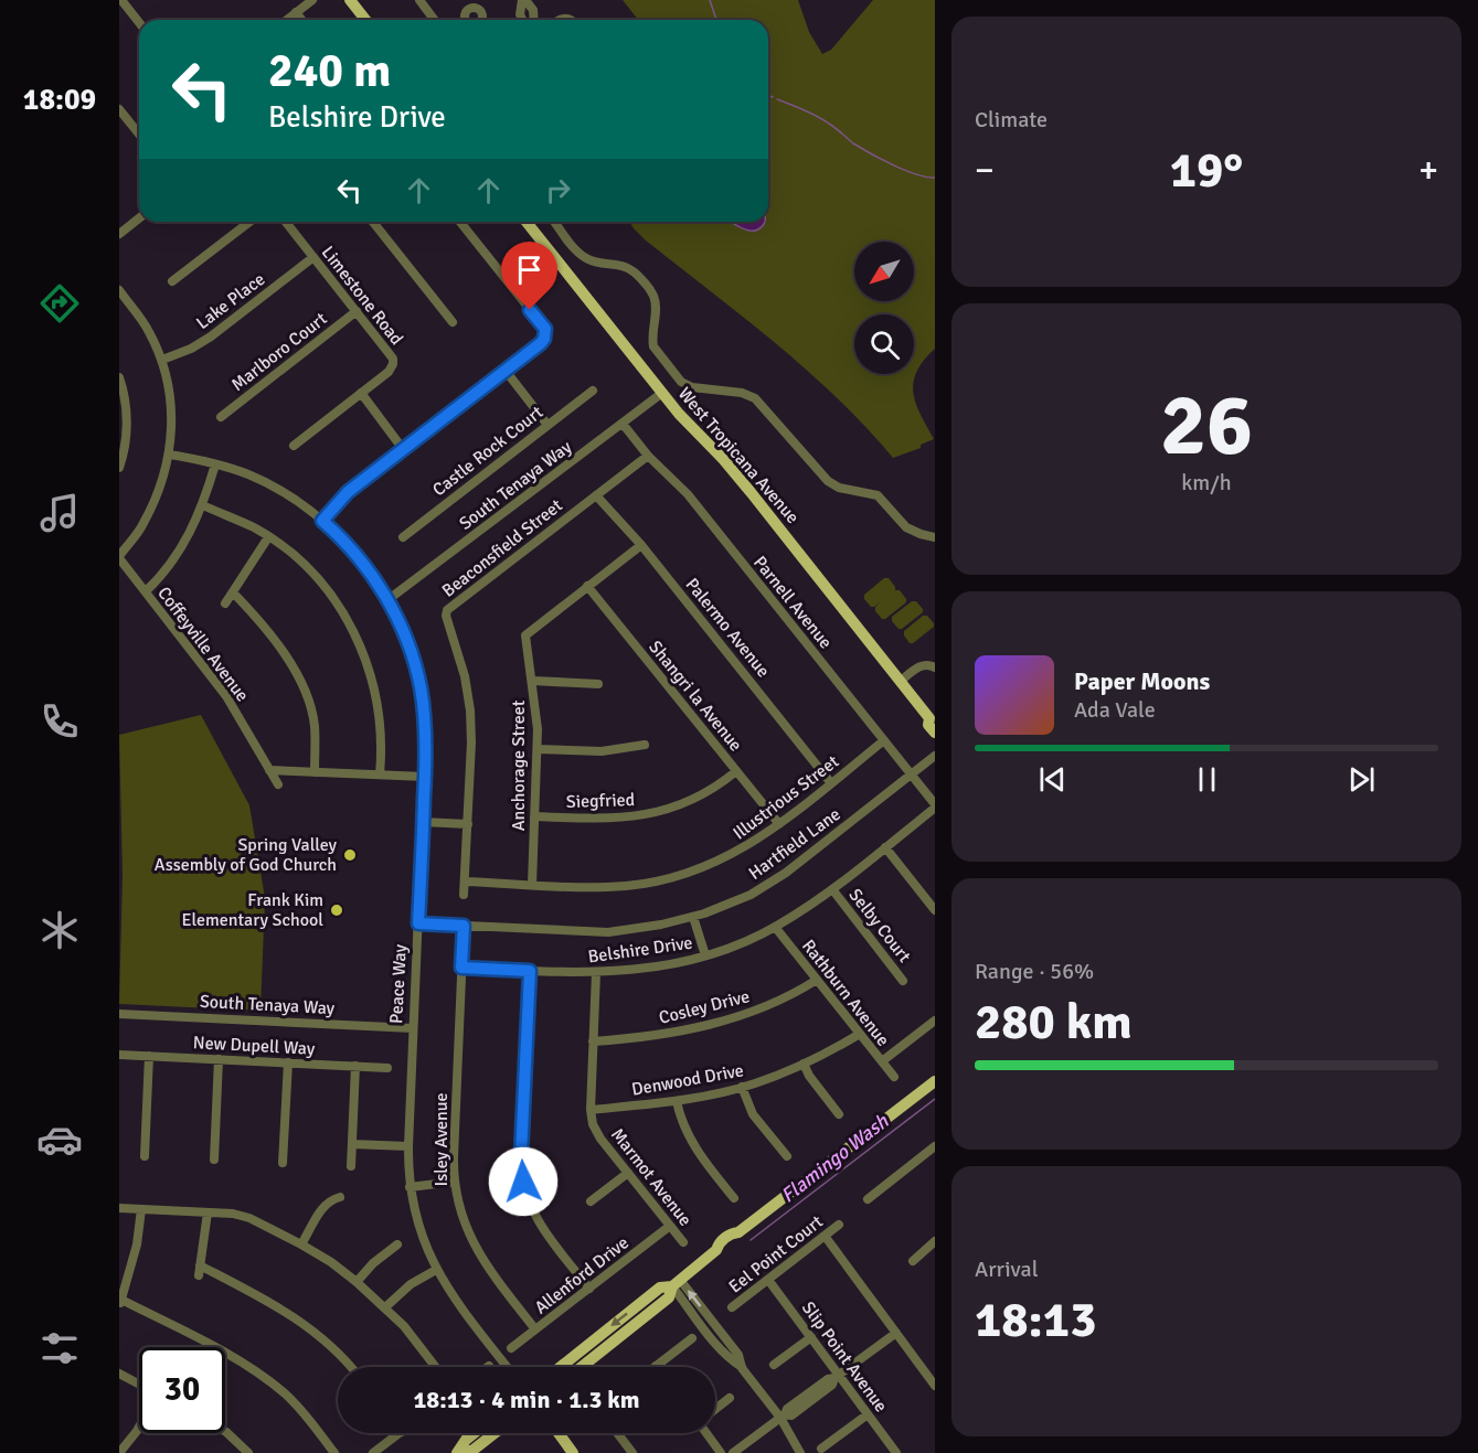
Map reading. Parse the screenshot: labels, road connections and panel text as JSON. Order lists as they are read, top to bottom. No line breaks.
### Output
{"streets":{"main road":["West Tropicana Avenue"],"street":["Limestone Road","Lake Place","Marlboro Court","Castle Rock Court","South Tenaya Way","Beaconsfield Street","Parnell Avenue","Palermo Avenue","Coffeyville Avenue","Shangri la Avenue","Anchorage Street","Illustrious Street","Siegfried","Hartfield Lane","Selby Court","Belshire Drive","Peace Way","Rathburn Avenue","Cosley Drive","New Dupell Way","Denwood Drive","Isley Avenue","Marmot Avenue","Eel Point Court","Allenford Drive","Slip Point Avenue"]},"crossings":[["Limestone Road","Lake Place"],["Limestone Road","Marlboro Court"],["West Tropicana Avenue","South Tenaya Way"],["South Tenaya Way","Parnell Avenue"],["South Tenaya Way","Peace Way"],["Beaconsfield Street","Parnell Avenue"],["Beaconsfield Street","Palermo Avenue"],["Beaconsfield Street","Illustrious Street"],["Parnell Avenue","Illustrious Street"],["Parnell Avenue","Hartfield Lane"],["Parnell Avenue","Belshire Drive"],["Palermo Avenue","Anchorage Street"],["Palermo Avenue","Illustrious Street"],["Shangri la Avenue","Anchorage Street"],["Shangri la Avenue","Illustrious Street"],["Shangri la Avenue","Siegfried"],["Anchorage Street","Illustrious Street"],["Anchorage Street","Siegfried"],["Hartfield Lane","Peace Way"],["Hartfield Lane","Isley Avenue"],["Selby Court","Belshire Drive"],["Belshire Drive","Rathburn Avenue"],["Belshire Drive","Isley Avenue"],["Belshire Drive","Marmot Avenue"],["Rathburn Avenue","Cosley Drive"],["Rathburn Avenue","Denwood Drive"],["Cosley Drive","Marmot Avenue"],["Denwood Drive","Marmot Avenue"],["Isley Avenue","Allenford Drive"],["Marmot Avenue","Allenford Drive"],["Eel Point Court","Slip Point Avenue"]],"water":["Flamingo Wash"],"places":["Spring Valley Assembly of God Church","Frank Kim Elementary School"],"north":"bottom left","page":{"tabs":"18:09","tile":["Climate",["26","km/h"],["Range · 56%","280 km"],["Arrival","18:13"]],"turn":["240 m","Belshire Drive"],"heat":["−","19°","+"],"song":["Paper Moons","Ada Vale"],"limit":"30","trip":"18:13 · 4 min · 1.3 km"}}
